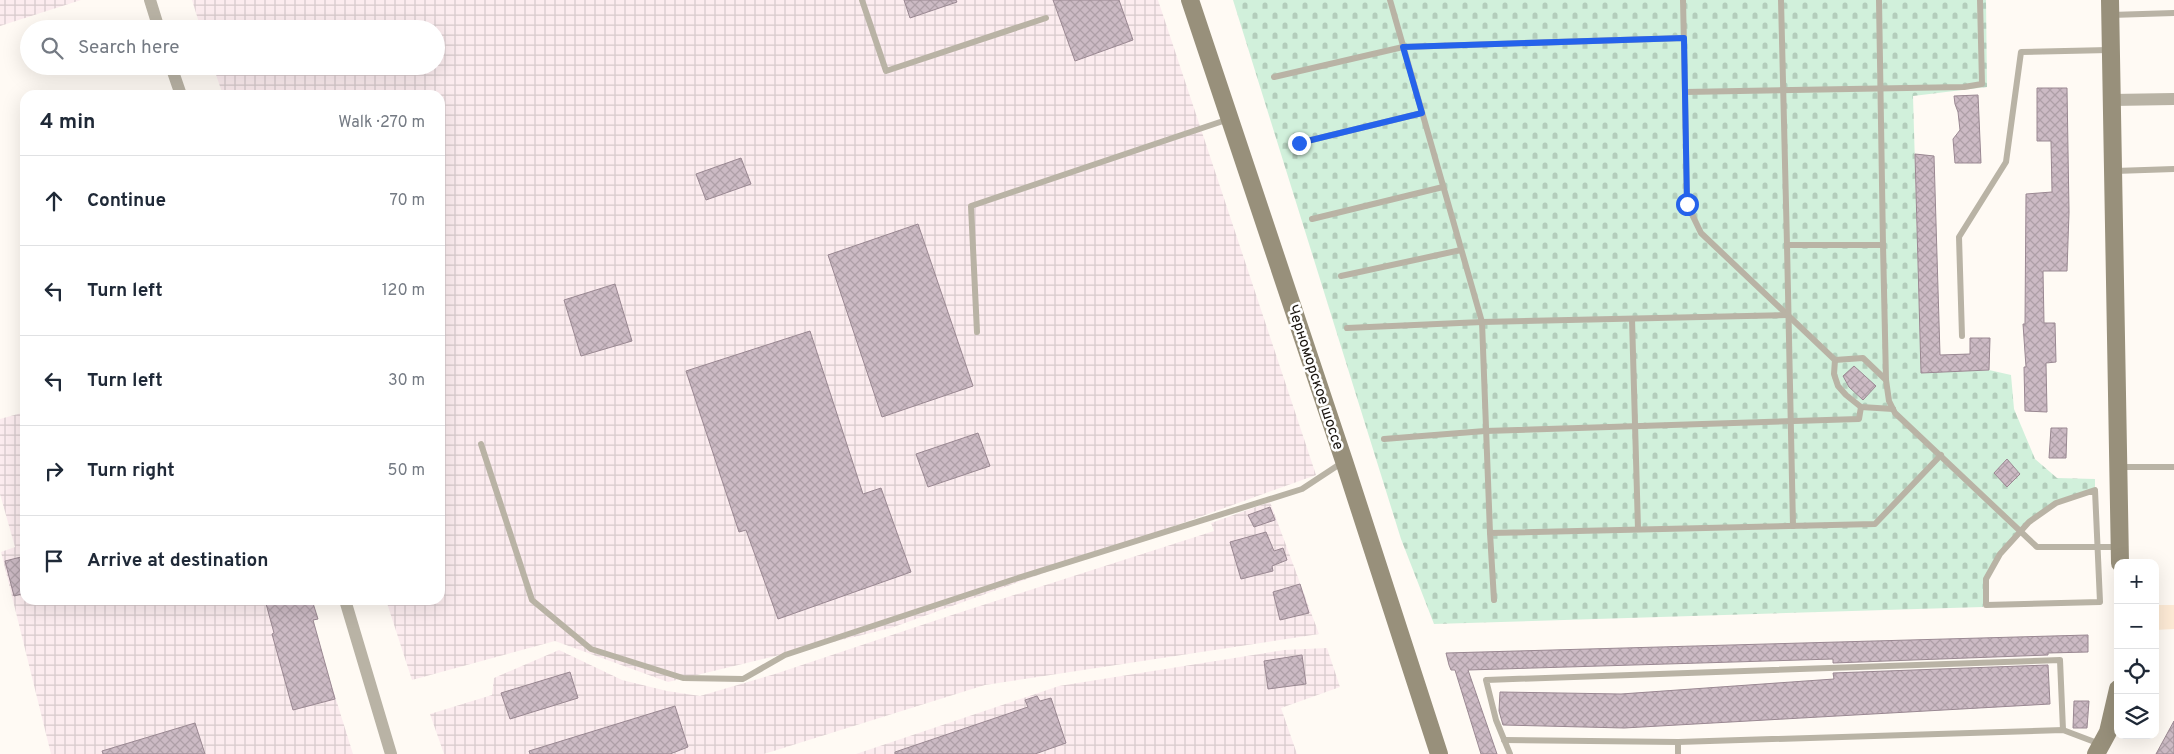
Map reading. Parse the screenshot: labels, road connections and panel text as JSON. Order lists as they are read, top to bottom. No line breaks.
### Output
{"streets":{"main road":["Черноморское шоссе"]},"page":{"search":"Search here","heading":["4 min","Walk · 270 m"],"list":[["Continue","70 m"],["Turn left","120 m"],["Turn left","30 m"],["Turn right","50 m"],"Arrive at destination"],"map_buttons":["+","−"]}}
